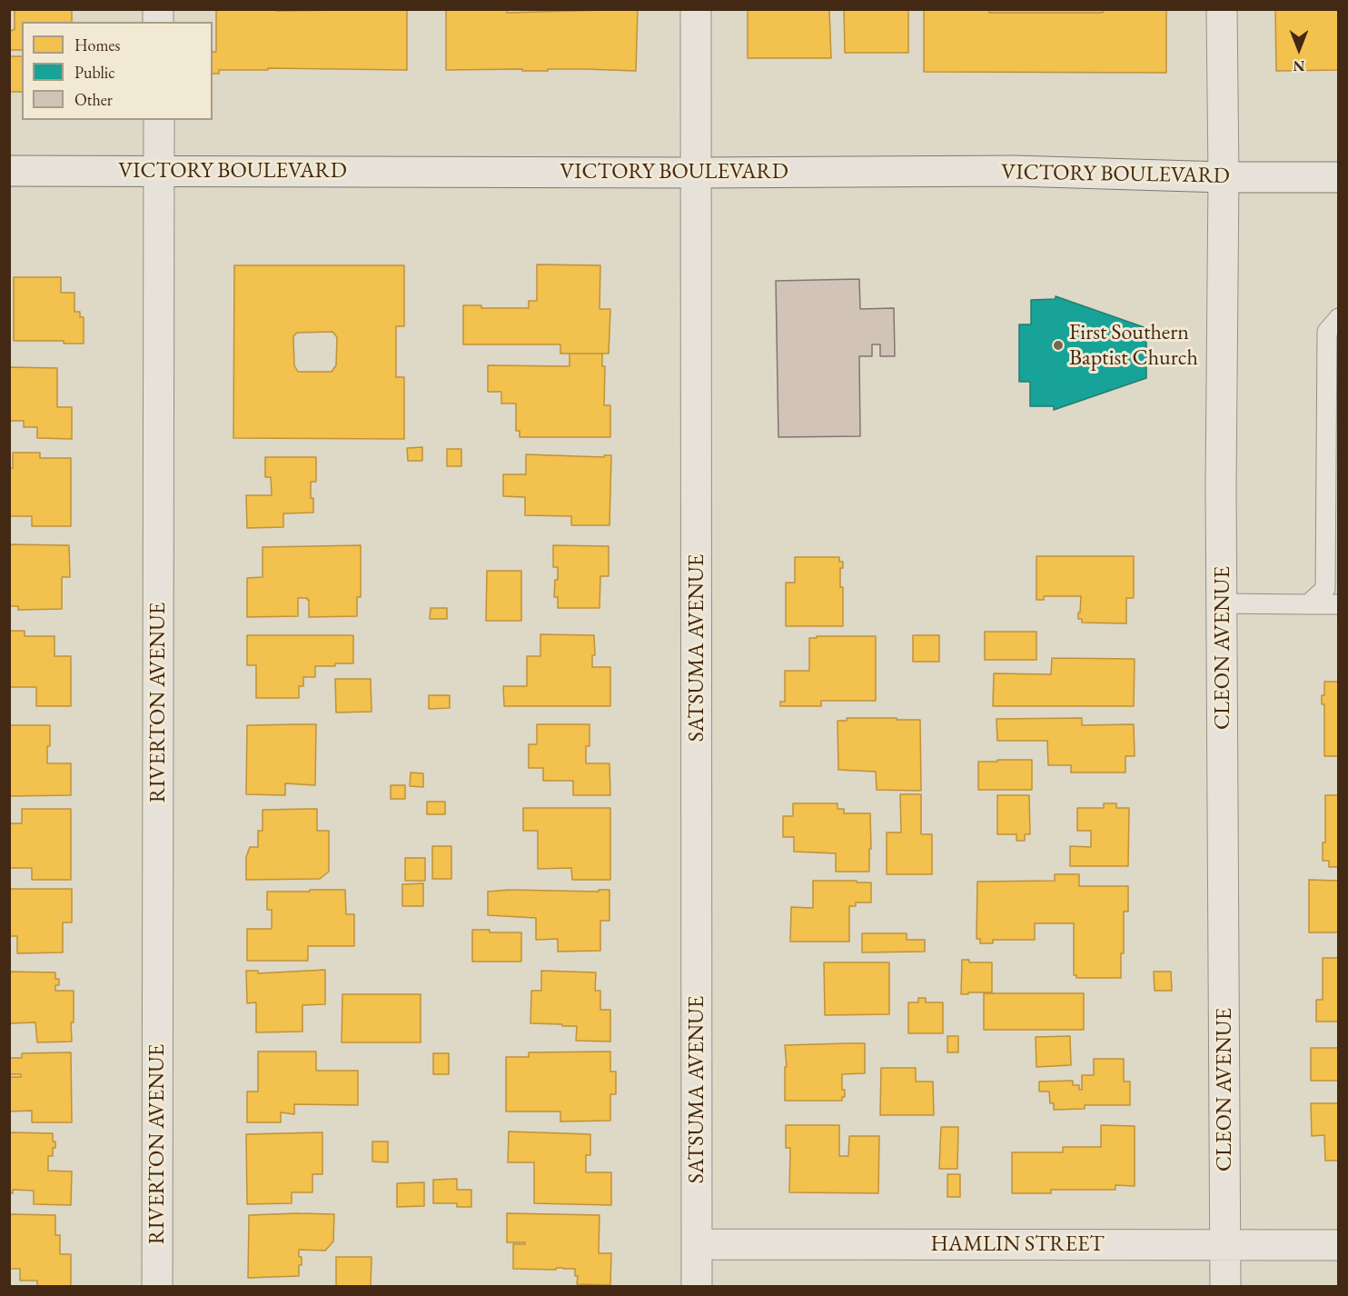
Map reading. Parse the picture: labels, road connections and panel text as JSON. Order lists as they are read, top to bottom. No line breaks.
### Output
{"streets":{"street":["VICTORY BOULEVARD","SATSUMA AVENUE","CLEON AVENUE","RIVERTON AVENUE","HAMLIN STREET"]},"crossings":[["VICTORY BOULEVARD","SATSUMA AVENUE"],["VICTORY BOULEVARD","CLEON AVENUE"],["VICTORY BOULEVARD","RIVERTON AVENUE"],["SATSUMA AVENUE","HAMLIN STREET"],["CLEON AVENUE","HAMLIN STREET"]],"places":["First Southern Baptist Church"],"legend":["Homes","Public","Other"],"north":"bottom"}
